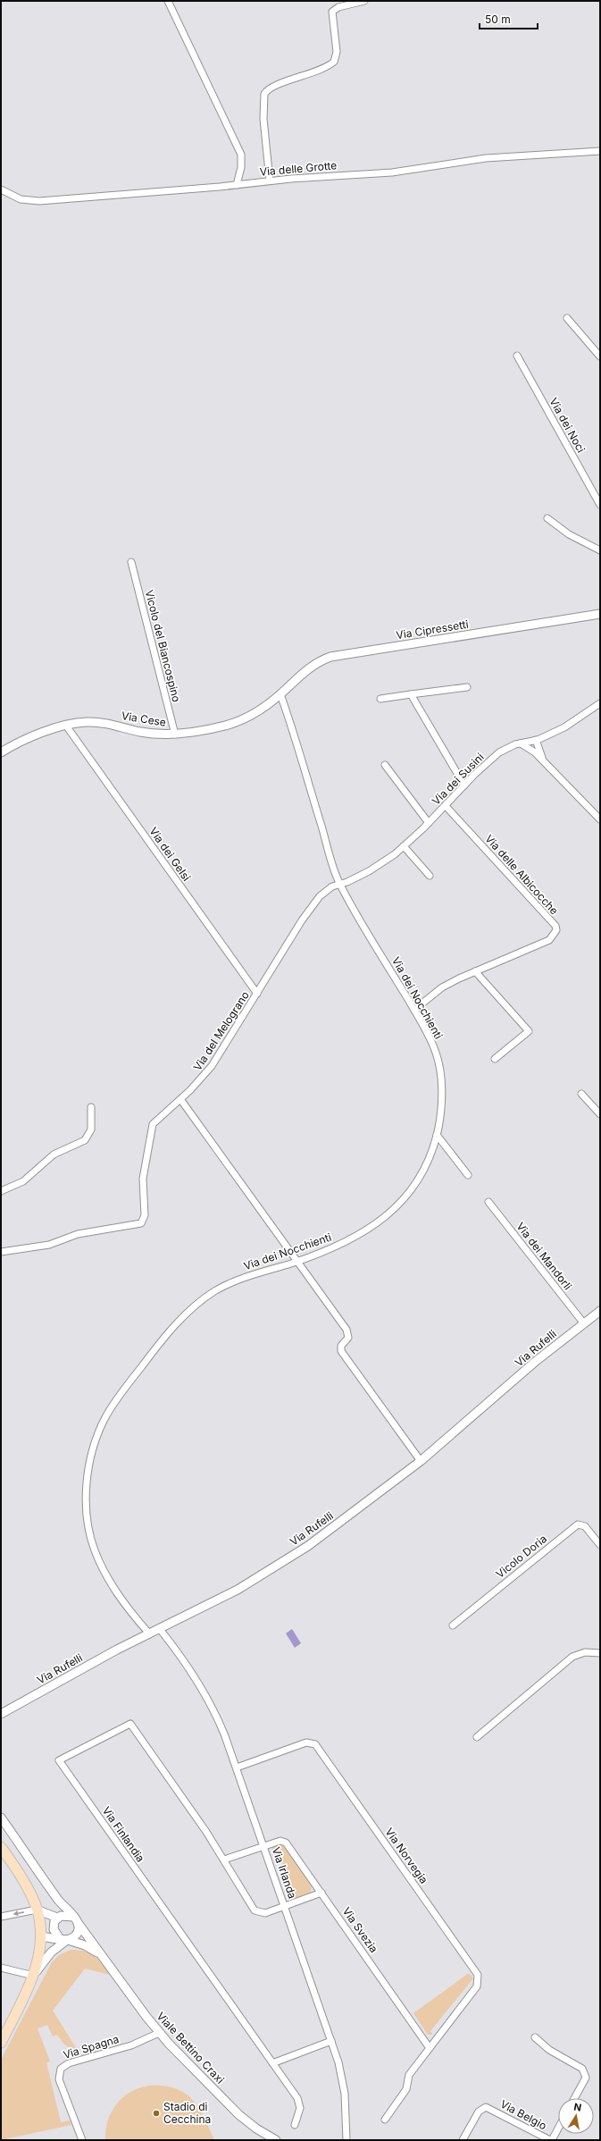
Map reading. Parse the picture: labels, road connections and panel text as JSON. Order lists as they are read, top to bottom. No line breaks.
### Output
{"streets":{"street":["Via delle Grotte","Via dei Noci","Via Cipressetti","Vicolo del Biancospino","Via Cese","Via dei Susini","Via dei Gelsi","Via delle Albicocche","Via dei Nocchienti","Via del Melograno","Via dei Mandorli","Via Rufelli","Vicolo Doria","Via Finlandia","Via Norvegia","Via Irlanda","Via Svezia","Via Spagna","Viale Bettino Craxi","Via Belgio"]},"crossings":[["Via Cipressetti","Via Cese"],["Via Cipressetti","Via dei Nocchienti"],["Vicolo del Biancospino","Via Cese"],["Via Cese","Via dei Gelsi"],["Via Cese","Via dei Nocchienti"],["Via dei Susini","Via delle Albicocche"],["Via dei Susini","Via dei Nocchienti"],["Via dei Susini","Via del Melograno"],["Via dei Gelsi","Via del Melograno"],["Via delle Albicocche","Via dei Nocchienti"],["Via dei Nocchienti","Via del Melograno"],["Via dei Nocchienti","Via Rufelli"],["Via dei Mandorli","Via Rufelli"],["Via Rufelli","Via Irlanda"],["Via Finlandia","Via Irlanda"],["Via Finlandia","Via Svezia"],["Via Norvegia","Via Irlanda"],["Via Norvegia","Via Svezia"],["Via Irlanda","Via Svezia"],["Via Spagna","Viale Bettino Craxi"]],"places":["Stadio di Cecchina"],"scale_bar":"50 m","north":"top"}
